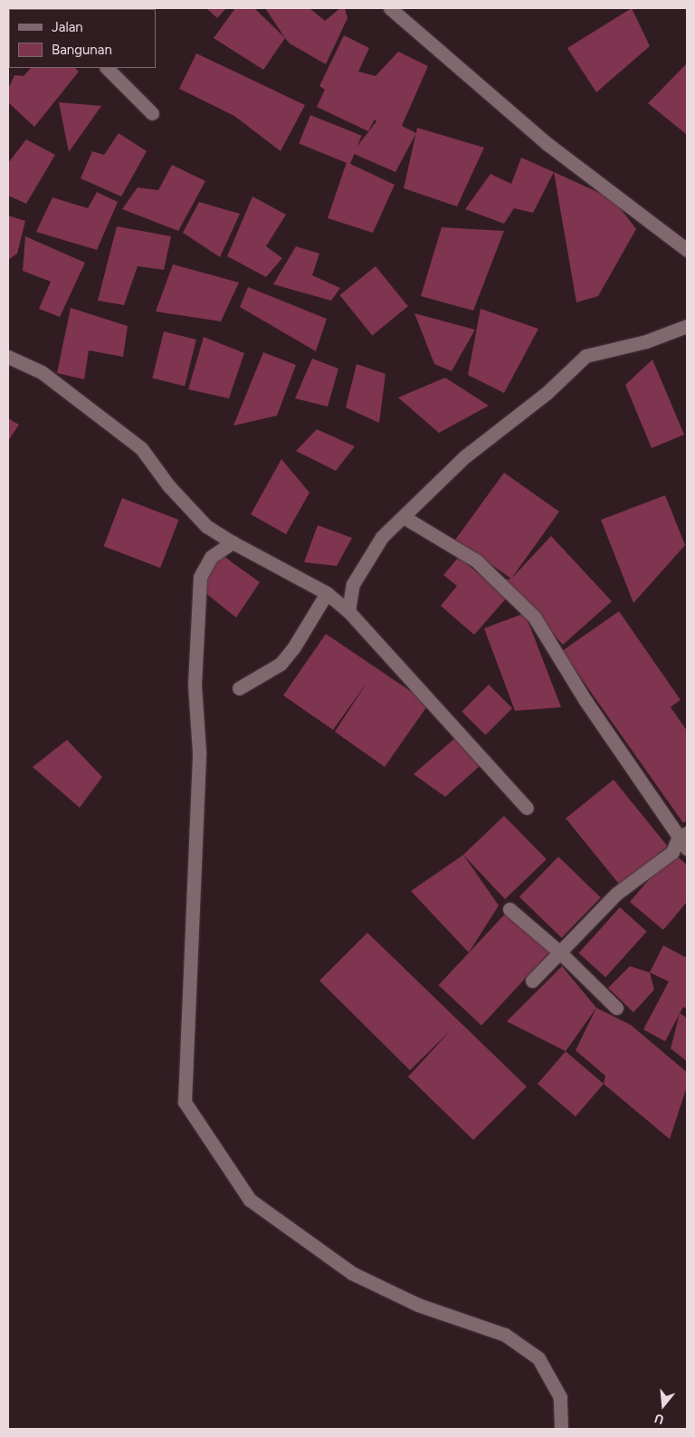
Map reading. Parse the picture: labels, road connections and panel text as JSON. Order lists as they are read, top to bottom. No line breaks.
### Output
{"legend":["Jalan","Bangunan"],"north":"bottom"}
